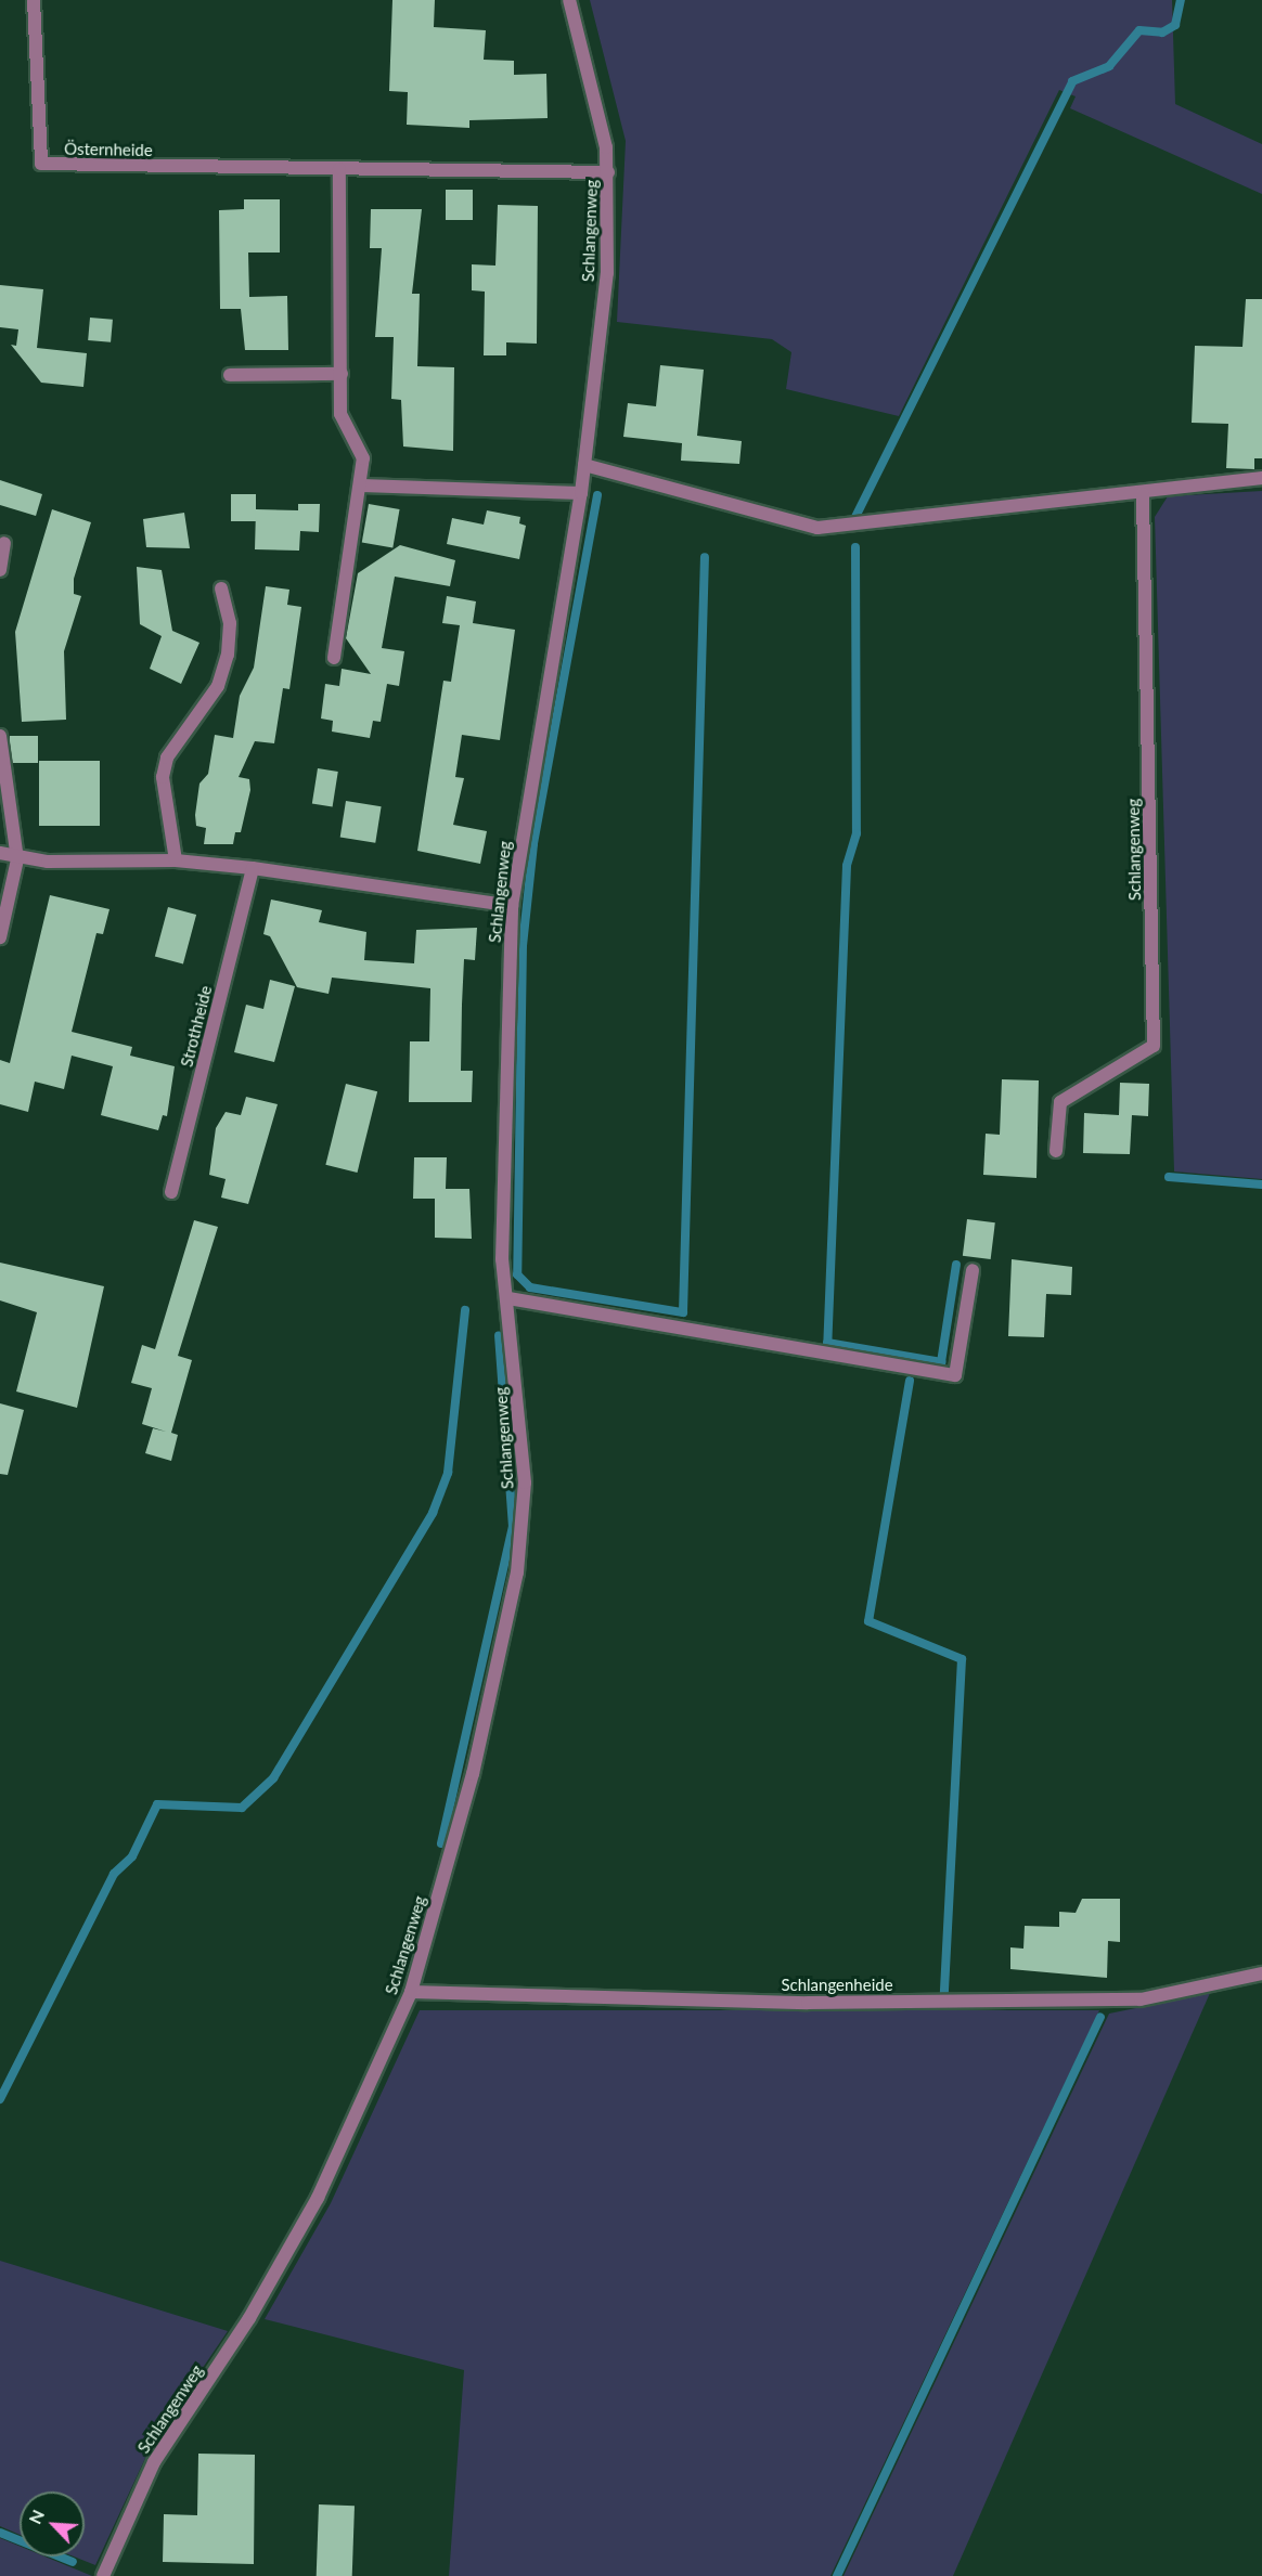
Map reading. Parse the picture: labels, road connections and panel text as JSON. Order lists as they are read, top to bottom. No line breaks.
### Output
{"streets":{"street":["Östernheide","Schlangenweg","Strothheide","Schlangenheide"]},"crossings":[["Östernheide","Schlangenweg"],["Schlangenweg","Schlangenheide"]],"north":"top left"}
